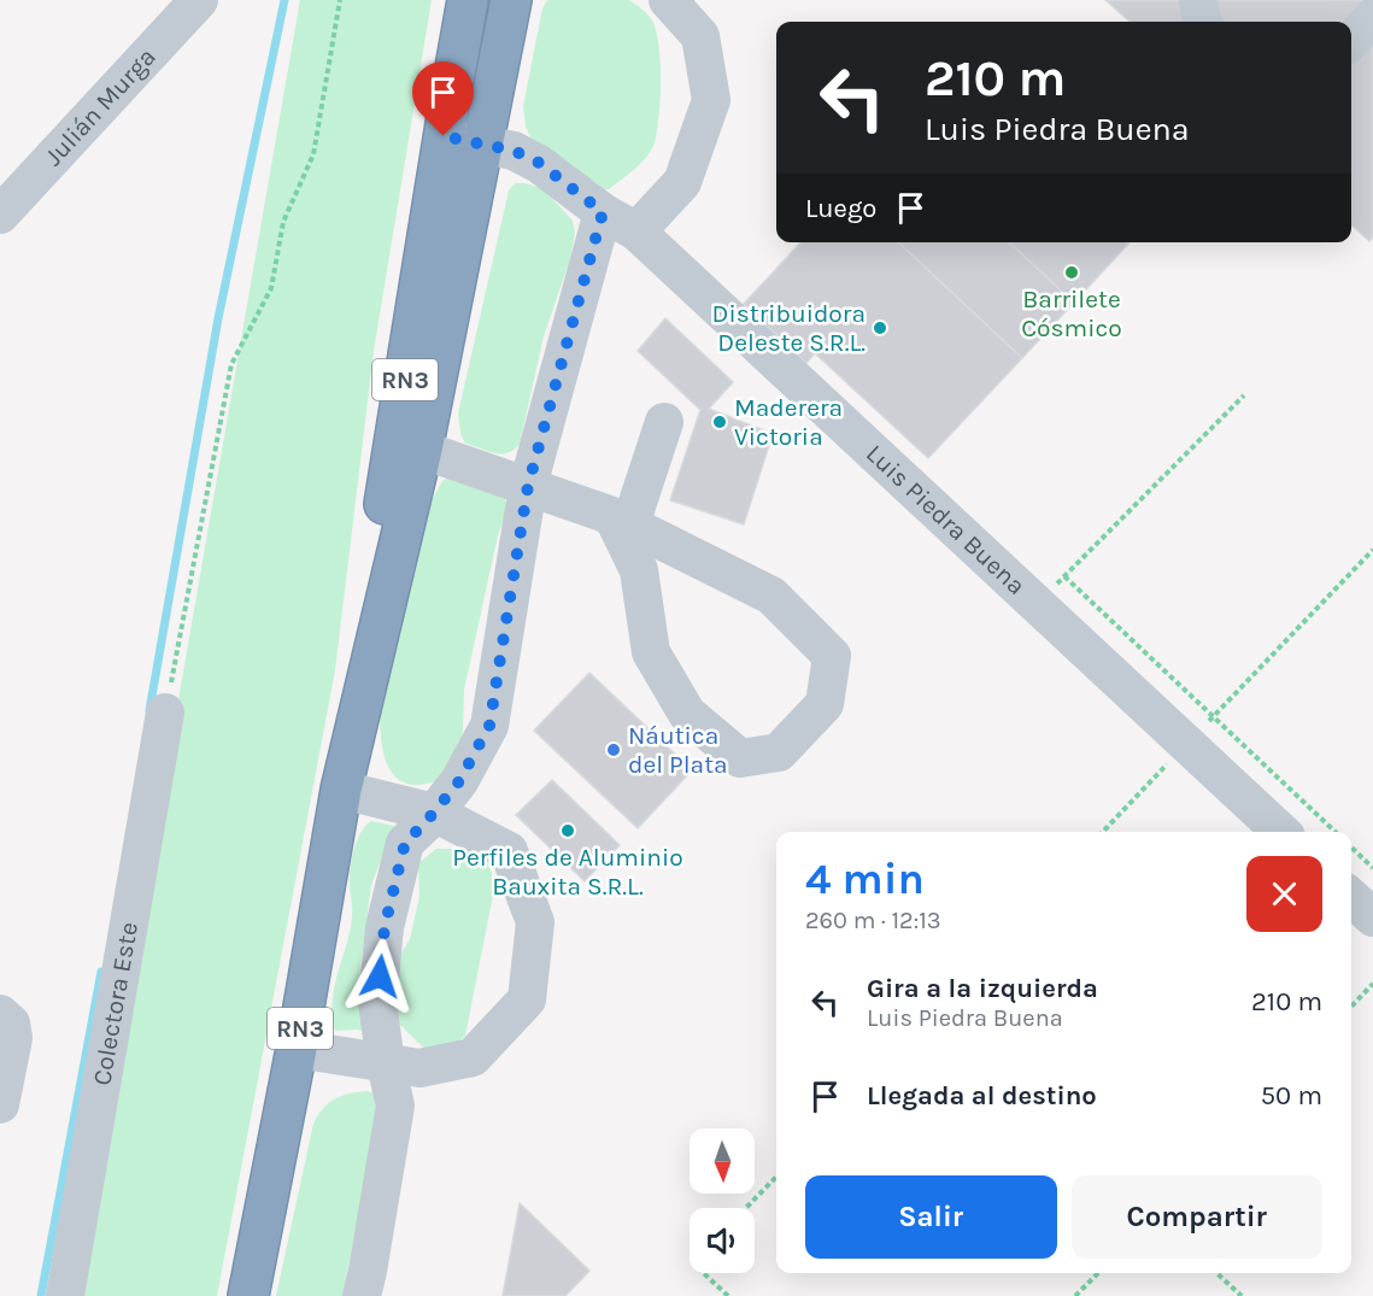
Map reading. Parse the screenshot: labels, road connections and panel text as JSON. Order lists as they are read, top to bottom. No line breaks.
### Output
{"streets":{"highway":["RN3"],"street":["Julián Murga","Luis Piedra Buena","Colectora Este"]},"crossings":[["RN3","Luis Piedra Buena"]],"places":["Barrilete Cósmico","Distribuidora Deleste S.R.L.","Maderera Victoria","Náutica del Plata","Perfiles de Aluminio Bauxita S.R.L."],"north":"bottom","page":{"turn":["210 m","Luis Piedra Buena"],"then":"Luego","heading":["4 min","260 m · 12:13"],"list":[{"name":"Gira a la izquierda","note":"Luis Piedra Buena","value":"210 m"},{"name":"Llegada al destino","value":"50 m"}],"buttons":["Salir","Compartir"]}}
